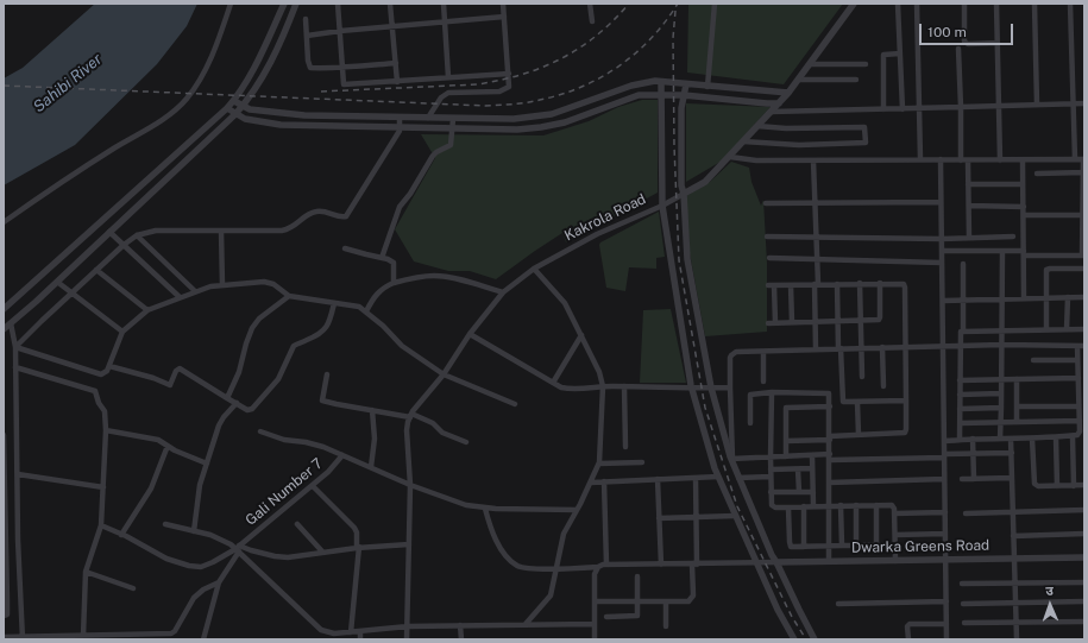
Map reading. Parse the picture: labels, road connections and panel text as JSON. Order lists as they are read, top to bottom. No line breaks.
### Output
{"streets":{"street":["Kakrola Road","Gali Number 7","Dwarka Greens Road"]},"water":["Sahibi River"],"scale_bar":"100 m","north":"top"}
